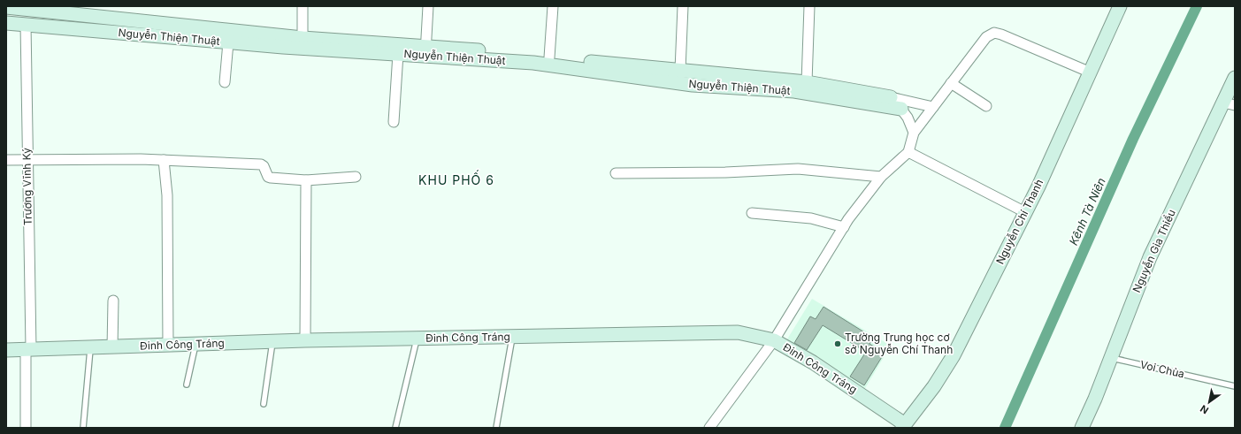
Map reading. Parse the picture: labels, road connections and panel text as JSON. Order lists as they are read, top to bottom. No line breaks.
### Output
{"streets":{"street":["Nguyễn Thiện Thuật","Trương Vĩnh Ký","Nguyễn Chí Thanh","Nguyễn Gia Thiều","Đinh Công Tráng"],"lane":["Voi Chùa"]},"crossings":[["Nguyễn Thiện Thuật","Trương Vĩnh Ký"],["Trương Vĩnh Ký","Đinh Công Tráng"],["Nguyễn Chí Thanh","Đinh Công Tráng"],["Nguyễn Gia Thiều","Voi Chùa"]],"districts":["KHU PHỐ 6"],"water":["Kênh Tà Niên"],"places":["Trường Trung học cơ sở Nguyễn Chí Thanh"],"north":"bottom left"}
